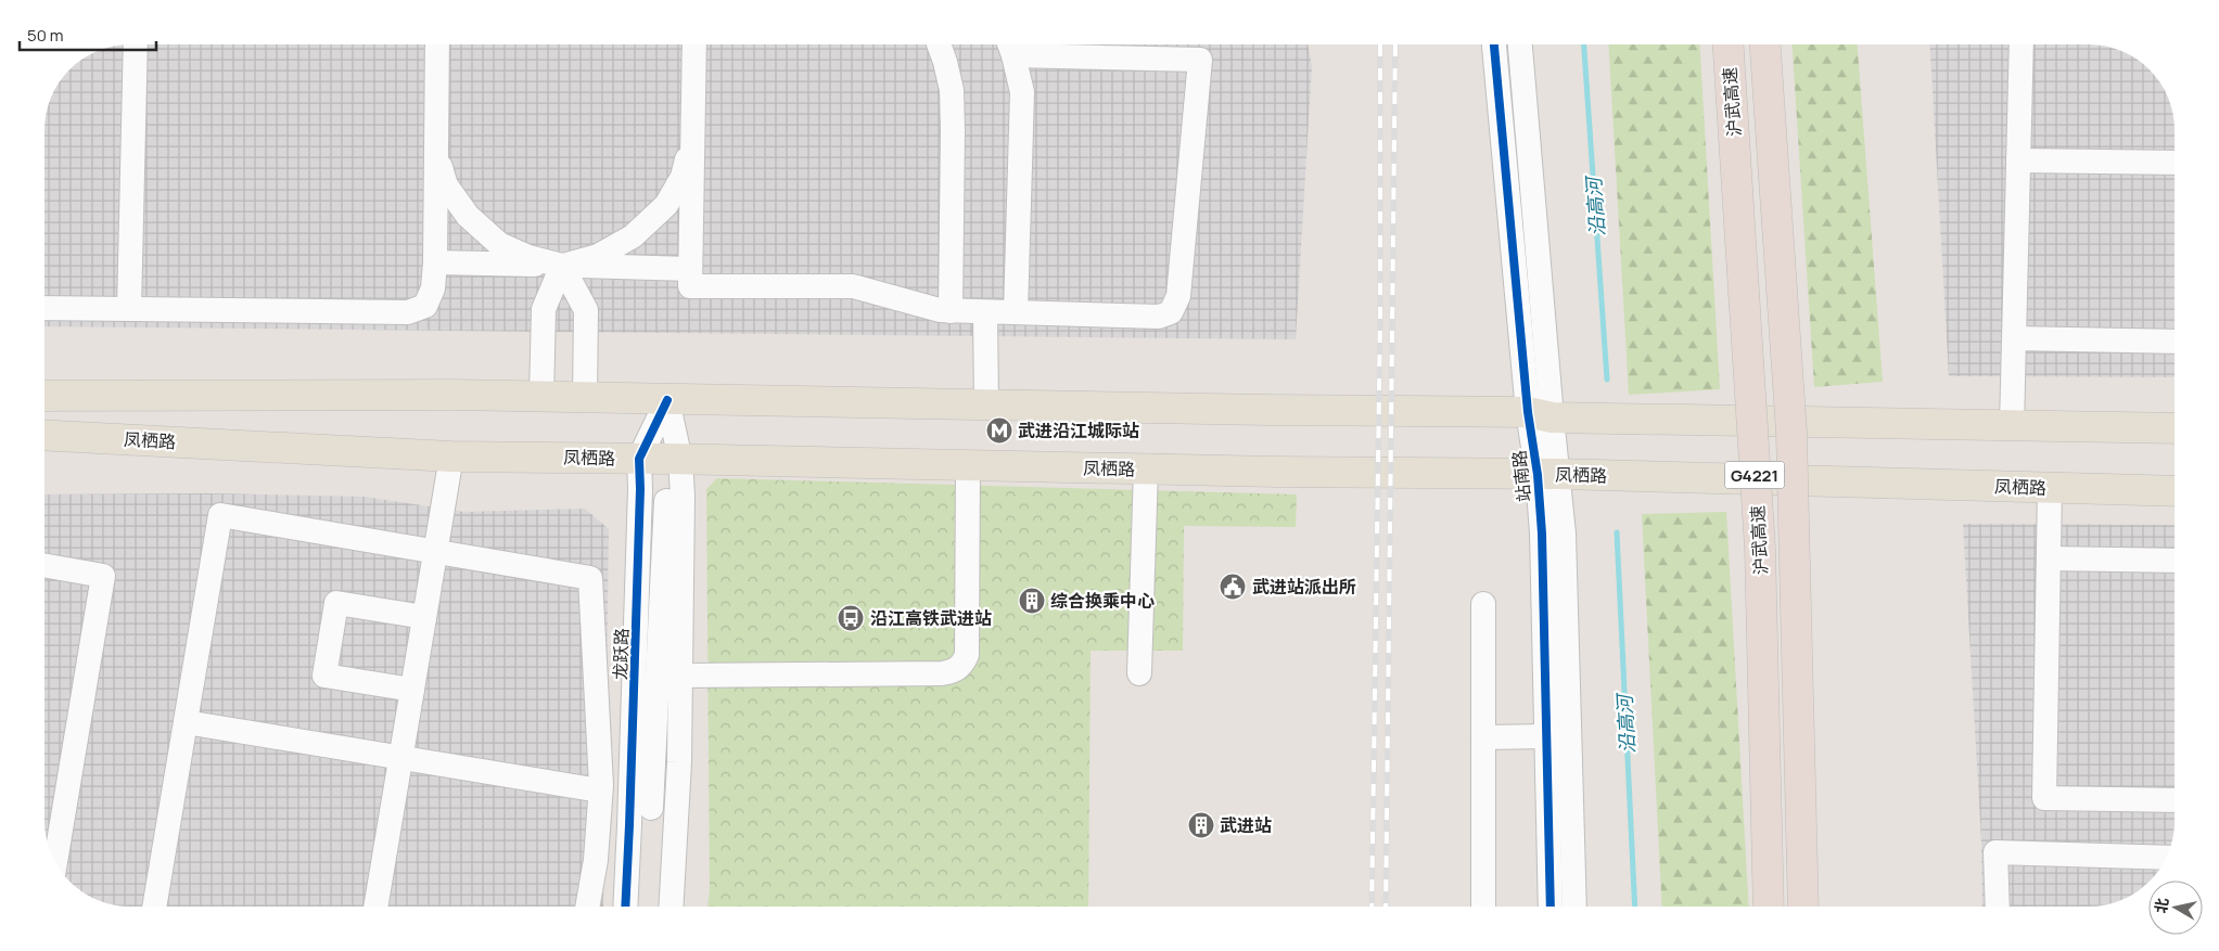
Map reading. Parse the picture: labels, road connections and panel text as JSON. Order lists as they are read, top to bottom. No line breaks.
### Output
{"streets":{"highway":["沪武高速","G4221"],"main road":["凤栖路"],"street":["站南路","龙跃路"]},"crossings":[["凤栖路","站南路"],["凤栖路","龙跃路"]],"water":["沿高河"],"places":{"metro station":["武进沿江城际站"],"public building":["武进站派出所"],"building":["综合换乘中心","武进站"],"bus stop":["沿江高铁武进站"]},"scale_bar":"50 m","north":"left"}
